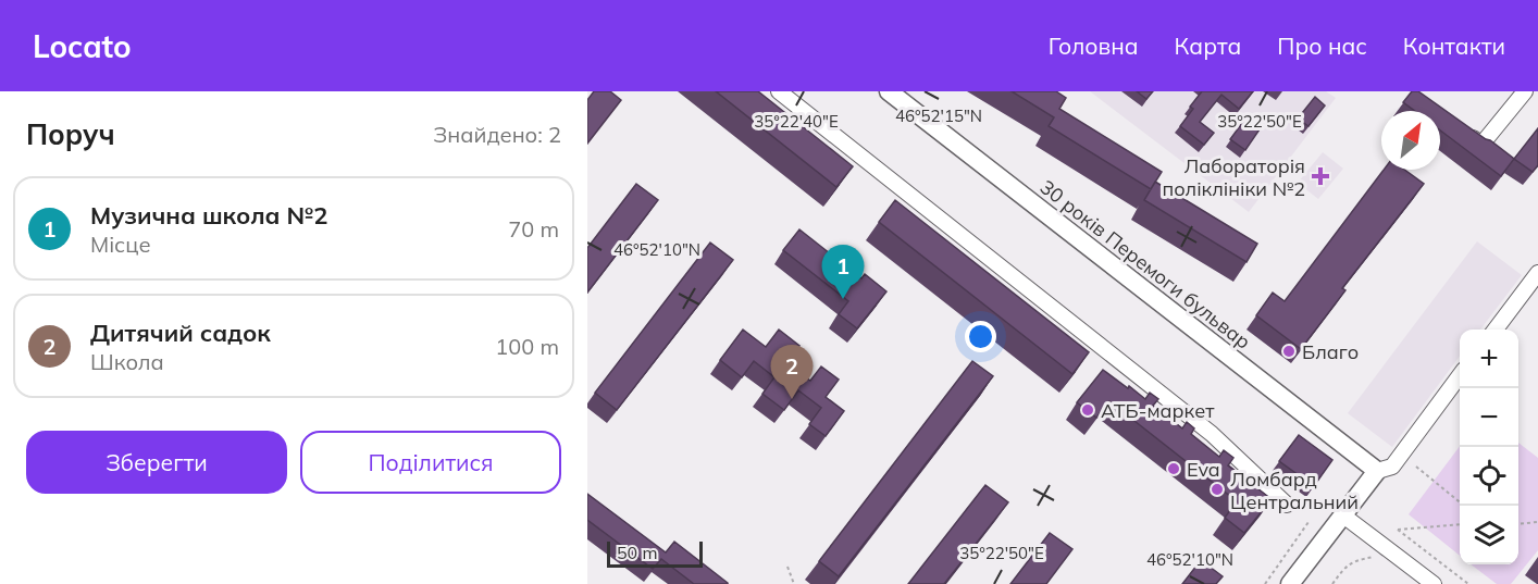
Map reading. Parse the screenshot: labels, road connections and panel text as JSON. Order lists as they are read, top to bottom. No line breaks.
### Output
{"streets":{"main road":["30 років Перемоги бульвар"]},"places":{"health":["Лабораторія поліклініки №2"],"other":["Благо","АТБ-маркет","Eva","Ломбард Центральний"]},"scale_bar":"50 m","north":"top right","page":{"header":"Locato","nav":["Головна","Карта","Про нас","Контакти"],"heading":["Поруч","Знайдено: 2"],"list":[{"mark":"1","name":"Музична школа №2","note":"Місце","value":"70 m"},{"mark":"2","name":"Дитячий садок","note":"Школа","value":"100 m"}],"pins":["1","2"],"map_buttons":["+","−"],"buttons":["Зберегти","Поділитися"],"scale":"50 m"},"coordinates":["46°52'15\"N","35°22'40\"E","35°22'50\"E","46°52'10\"N"]}
